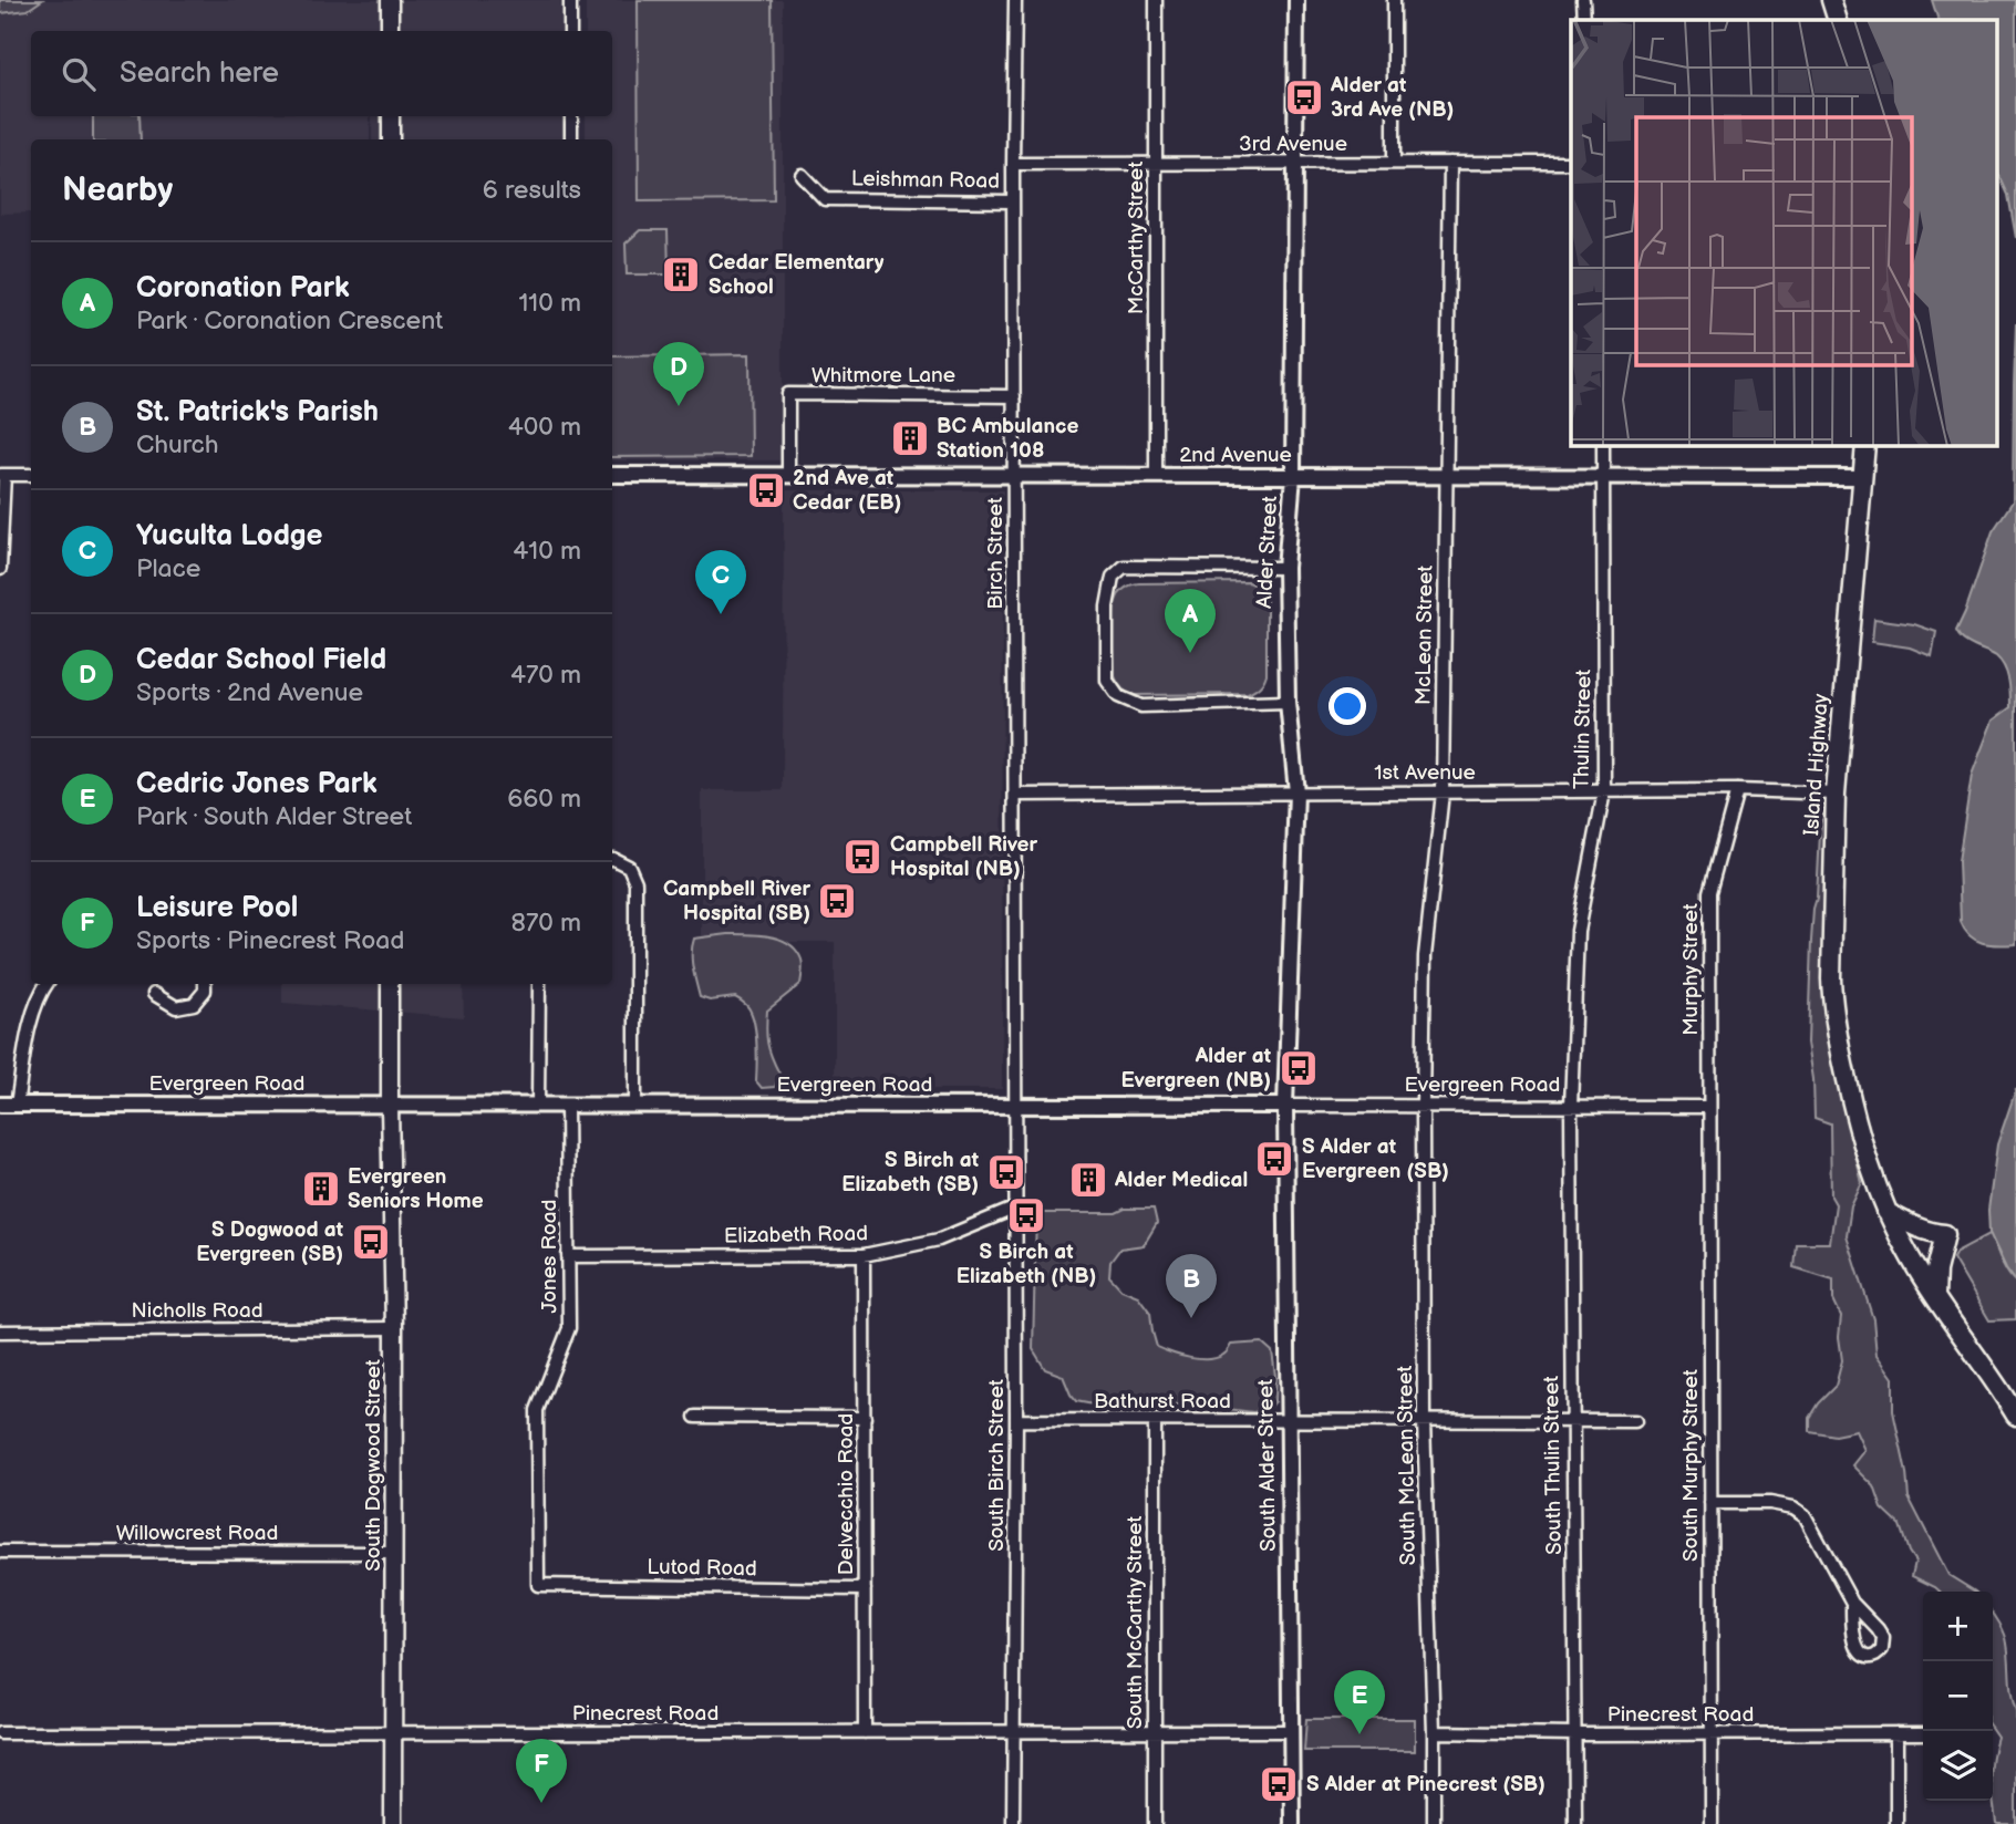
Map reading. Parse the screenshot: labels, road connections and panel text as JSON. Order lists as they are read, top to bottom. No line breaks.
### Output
{"streets":{"main road":["Island Highway","South Dogwood Street"],"street":["3rd Avenue","Leishman Road","McCarthy Street","Whitmore Lane","2nd Avenue","Alder Street","Birch Street","McLean Street","Thulin Street","1st Avenue","Murphy Street","Evergreen Road","Elizabeth Road","Jones Road","Nicholls Road","Bathurst Road","South Birch Street","South Alder Street","South McLean Street","South Thulin Street","South Murphy Street","Delvecchio Road","Willowcrest Road","Lutod Road","South McCarthy Street","Pinecrest Road"]},"crossings":[["3rd Avenue","McCarthy Street"],["3rd Avenue","Alder Street"],["3rd Avenue","Birch Street"],["3rd Avenue","McLean Street"],["Leishman Road","Birch Street"],["McCarthy Street","2nd Avenue"],["Whitmore Lane","2nd Avenue"],["Whitmore Lane","Birch Street"],["2nd Avenue","Alder Street"],["2nd Avenue","Birch Street"],["2nd Avenue","McLean Street"],["2nd Avenue","Thulin Street"],["2nd Avenue","Island Highway"],["Alder Street","1st Avenue"],["Alder Street","Evergreen Road"],["Alder Street","South Alder Street"],["Birch Street","1st Avenue"],["Birch Street","Evergreen Road"],["Birch Street","South Birch Street"],["McLean Street","1st Avenue"],["McLean Street","Evergreen Road"],["McLean Street","South McLean Street"],["Thulin Street","1st Avenue"],["Thulin Street","Evergreen Road"],["Thulin Street","South Thulin Street"],["Island Highway","1st Avenue"],["1st Avenue","Murphy Street"],["Murphy Street","Evergreen Road"],["Murphy Street","South Murphy Street"],["Evergreen Road","Jones Road"],["Evergreen Road","South Dogwood Street"],["Evergreen Road","South Birch Street"],["Evergreen Road","South Alder Street"],["Evergreen Road","South McLean Street"],["Evergreen Road","South Thulin Street"],["Evergreen Road","South Murphy Street"],["Elizabeth Road","Jones Road"],["Elizabeth Road","South Birch Street"],["Elizabeth Road","Delvecchio Road"],["Jones Road","Lutod Road"],["Nicholls Road","South Dogwood Street"],["Bathurst Road","South Birch Street"],["Bathurst Road","South Alder Street"],["Bathurst Road","South McLean Street"],["Bathurst Road","South Thulin Street"],["Bathurst Road","South McCarthy Street"],["South Dogwood Street","Willowcrest Road"],["South Dogwood Street","Pinecrest Road"],["South Birch Street","Pinecrest Road"],["South Alder Street","Pinecrest Road"],["South McLean Street","Pinecrest Road"],["South Thulin Street","Pinecrest Road"],["South Murphy Street","Pinecrest Road"],["Delvecchio Road","Lutod Road"],["Delvecchio Road","Pinecrest Road"],["South McCarthy Street","Pinecrest Road"]],"places":{"bus stop":["Alder at 3rd Ave (NB)","2nd Ave at Cedar (EB)","Campbell River Hospital (NB)","Campbell River Hospital (SB)","Alder at Evergreen (NB)","S Alder at Evergreen (SB)","S Birch at Elizabeth (SB)","S Birch at Elizabeth (NB)","S Dogwood at Evergreen (SB)","S Alder at Pinecrest (SB)"],"building":["Cedar Elementary School","BC Ambulance Station 108","Alder Medical","Evergreen Seniors Home"]},"page":{"search":"Search here","heading":["Nearby","6 results"],"list":[{"mark":"A","name":"Coronation Park","note":"Park · Coronation Crescent","value":"110 m"},{"mark":"B","name":"St. Patrick's Parish","note":"Church","value":"400 m"},{"mark":"C","name":"Yuculta Lodge","note":"Place","value":"410 m"},{"mark":"D","name":"Cedar School Field","note":"Sports · 2nd Avenue","value":"470 m"},{"mark":"E","name":"Cedric Jones Park","note":"Park · South Alder Street","value":"660 m"},{"mark":"F","name":"Leisure Pool","note":"Sports · Pinecrest Road","value":"870 m"}],"pins":["D","C","A","B","E","F"],"map_buttons":["+","−"]}}
